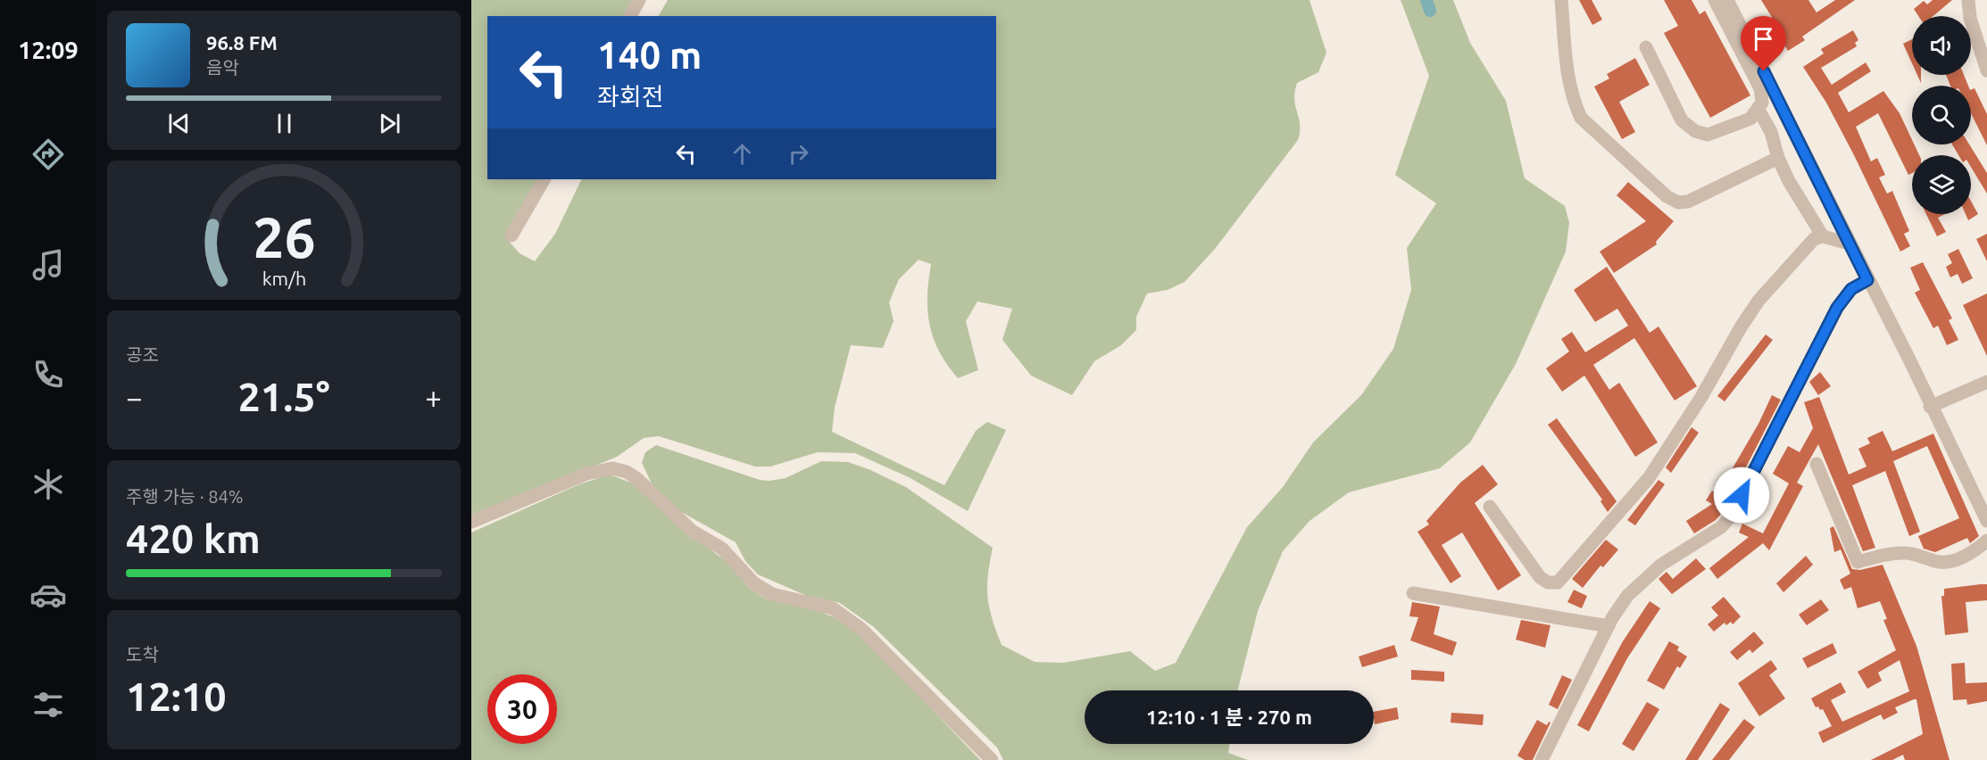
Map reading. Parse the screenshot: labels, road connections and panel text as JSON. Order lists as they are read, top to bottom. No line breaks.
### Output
{"page":{"tabs":"12:09","turn":["140 m","좌회전"],"song":["96.8 FM","음악"],"tile":["공조",["주행 가능 · 84%","420 km"],["도착","12:10"]],"heat":["−","21.5°","+"],"limit":"30","trip":"12:10 · 1 분 · 270 m","gauge":["26","km/h"]}}
